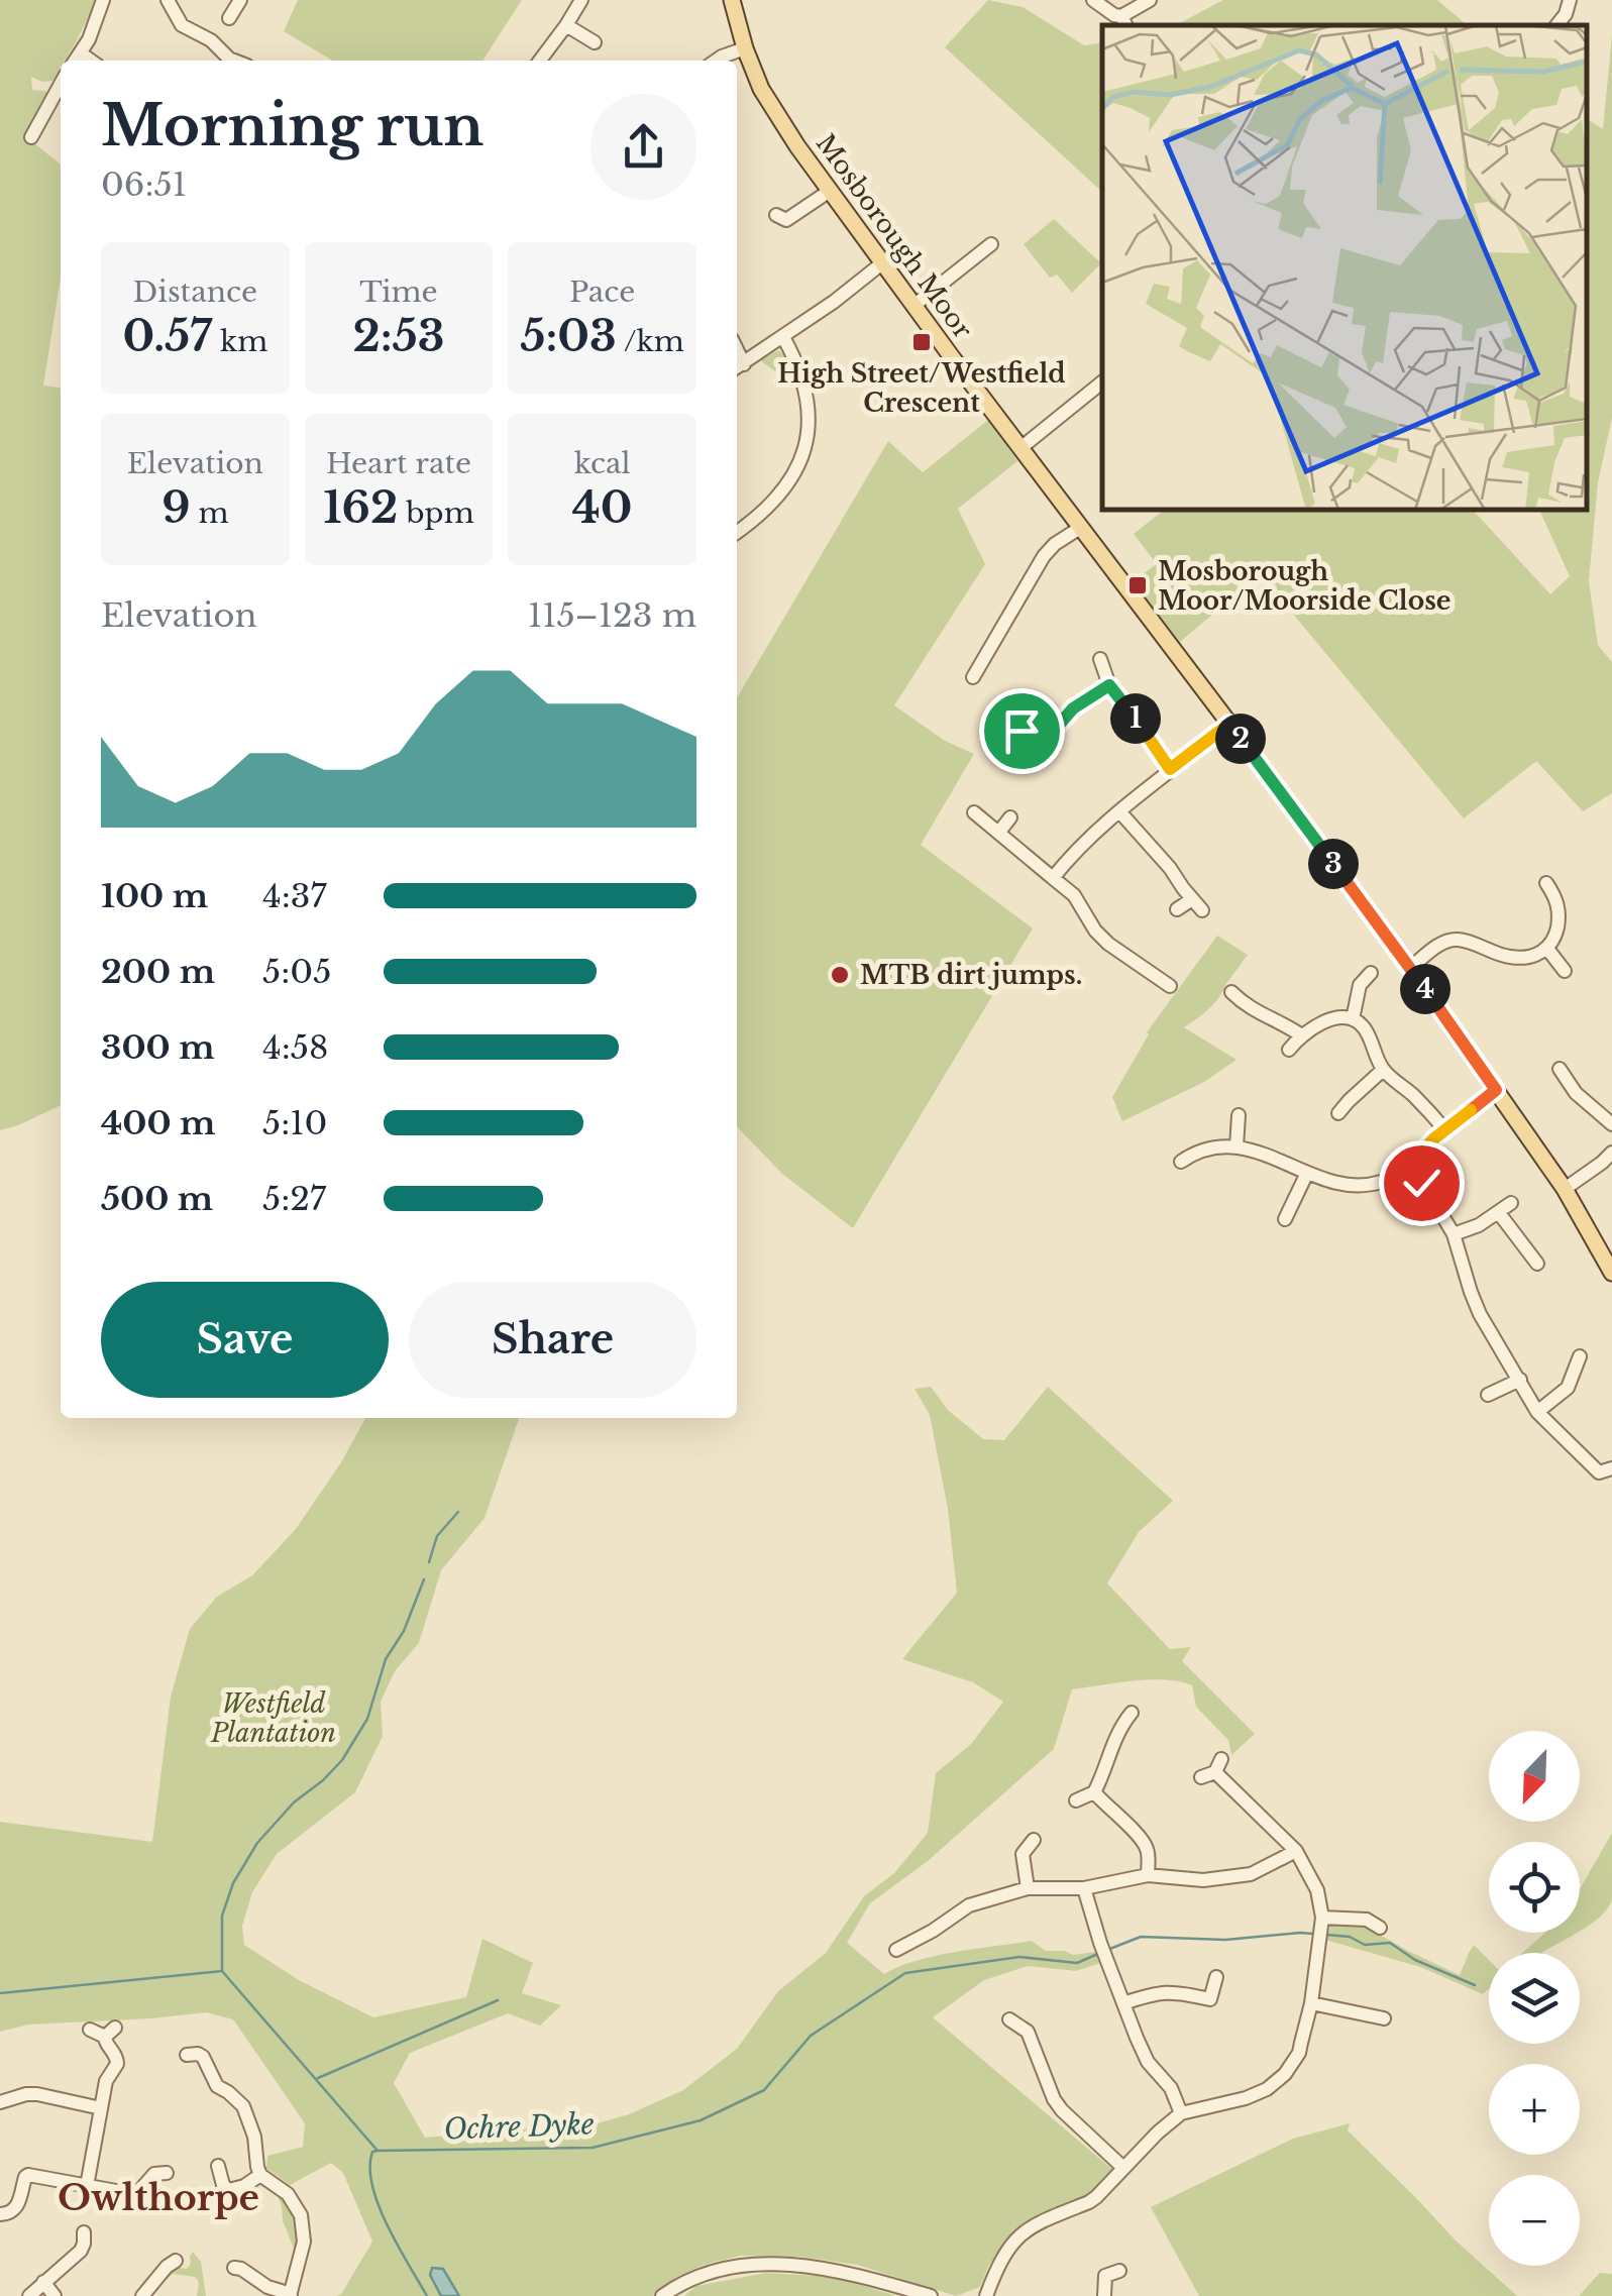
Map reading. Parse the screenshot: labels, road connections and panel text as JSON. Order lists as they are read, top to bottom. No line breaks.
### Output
{"streets":{"main road":["Mosborough Moor"]},"districts":["Owlthorpe"],"water":["Ochre Dyke"],"parks":["Westfield Plantation"],"places":{"transit":["High Street/Westfield Crescent","Mosborough Moor/Moorside Close"],"other":["MTB dirt jumps."]},"north":"bottom left","page":{"heading":["Morning run","06:51"],"stats":[["Distance","0.57 km"],["Time","2:53"],["Pace","5:03 /km"],["Elevation","9 m"],["Heart rate","162 bpm"],["kcal","40"]],"chart":["Elevation","115–123 m"],"pins":["1","2","3","4"],"list":[{"name":"100 m","note":"4:37"},{"name":"200 m","note":"5:05"},{"name":"300 m","note":"4:58"},{"name":"400 m","note":"5:10"},{"name":"500 m","note":"5:27"}],"buttons":["Save","Share"],"map_buttons":["+","−"]}}
